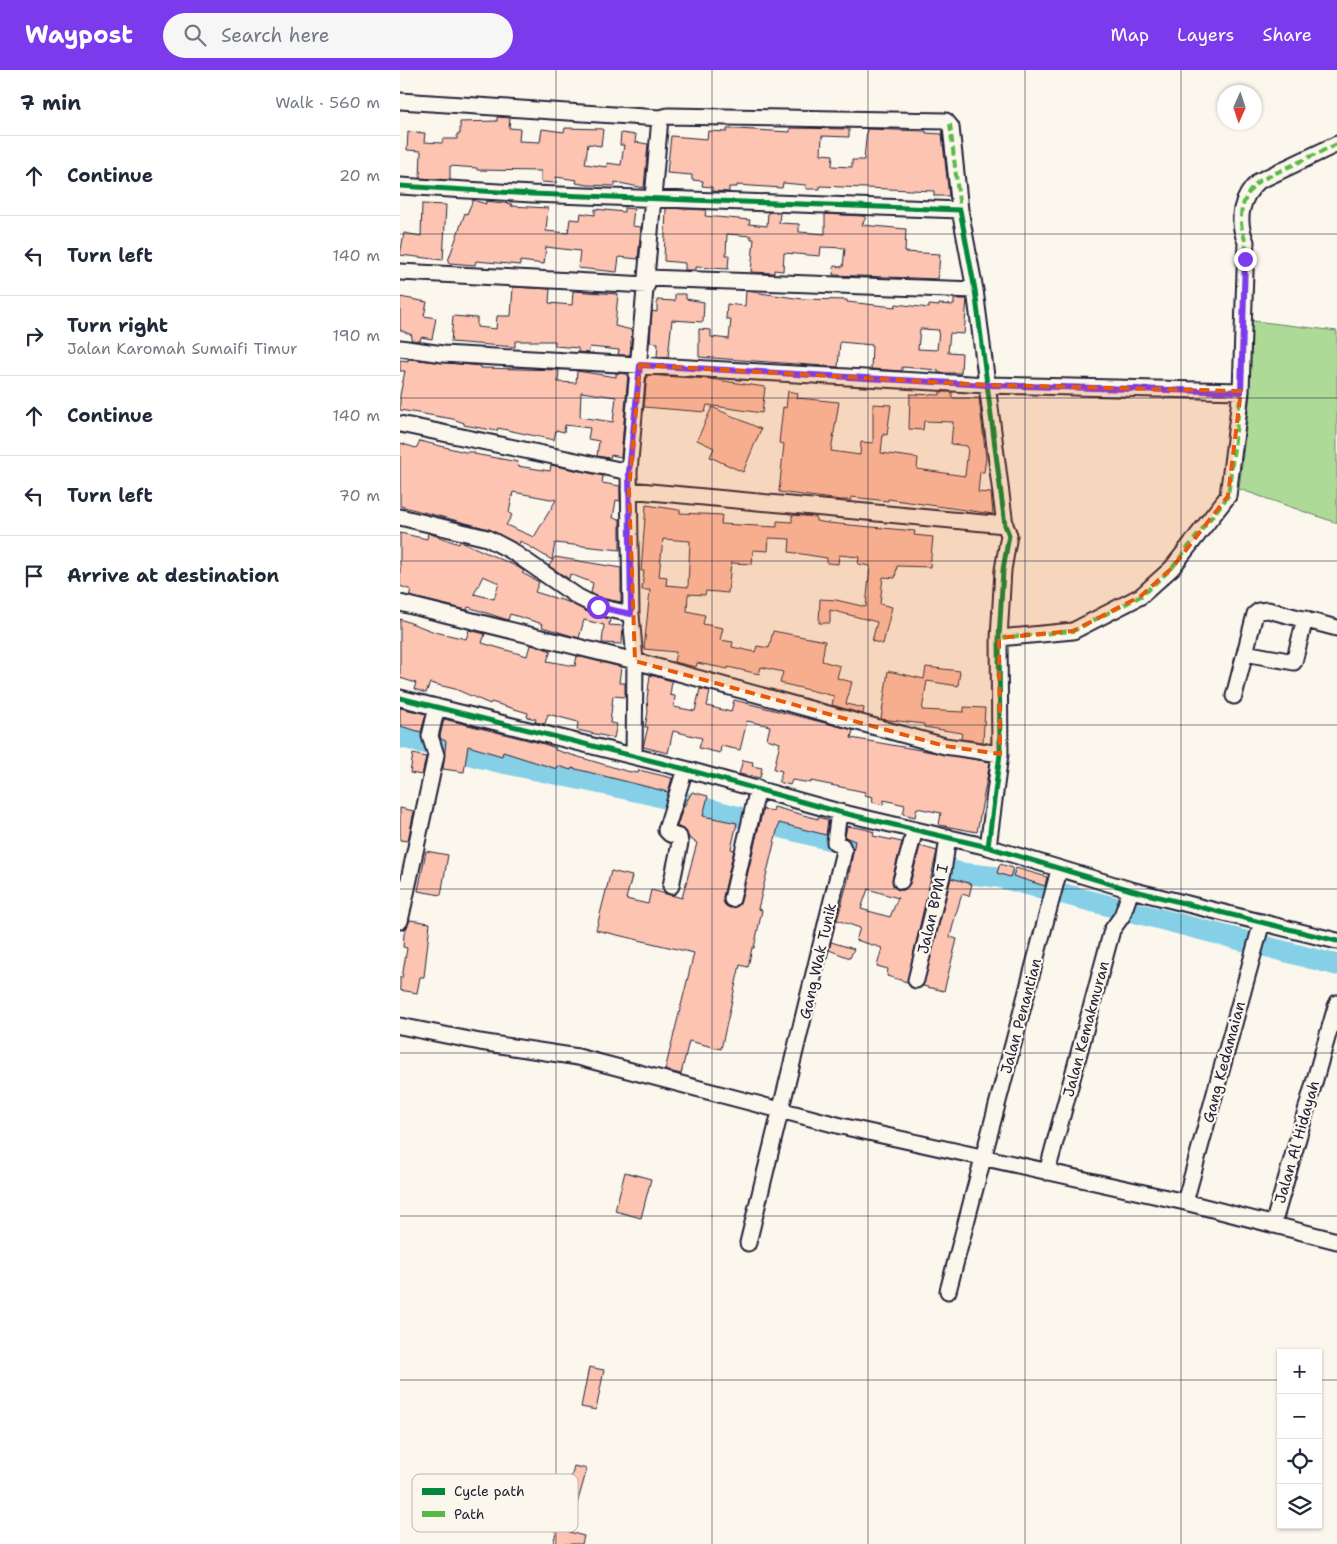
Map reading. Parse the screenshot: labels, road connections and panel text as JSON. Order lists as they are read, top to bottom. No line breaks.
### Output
{"streets":{"street":["Jalan BPM I","Gang Wak Tunik","Jalan Penantian","Jalan Kemakmuran","Gang Kedamaian","Jalan Al Hidayah"]},"legend":["Cycle path","Path"],"north":"bottom","page":{"header":"Waypost","search":"Search here","nav":["Map","Layers","Share"],"heading":["7 min","Walk · 560 m"],"list":[["Continue","20 m"],["Turn left","140 m"],["Turn right","Jalan Karomah Sumaifi Timur","190 m"],["Continue","140 m"],["Turn left","70 m"],"Arrive at destination"],"map_buttons":["+","−"]}}
